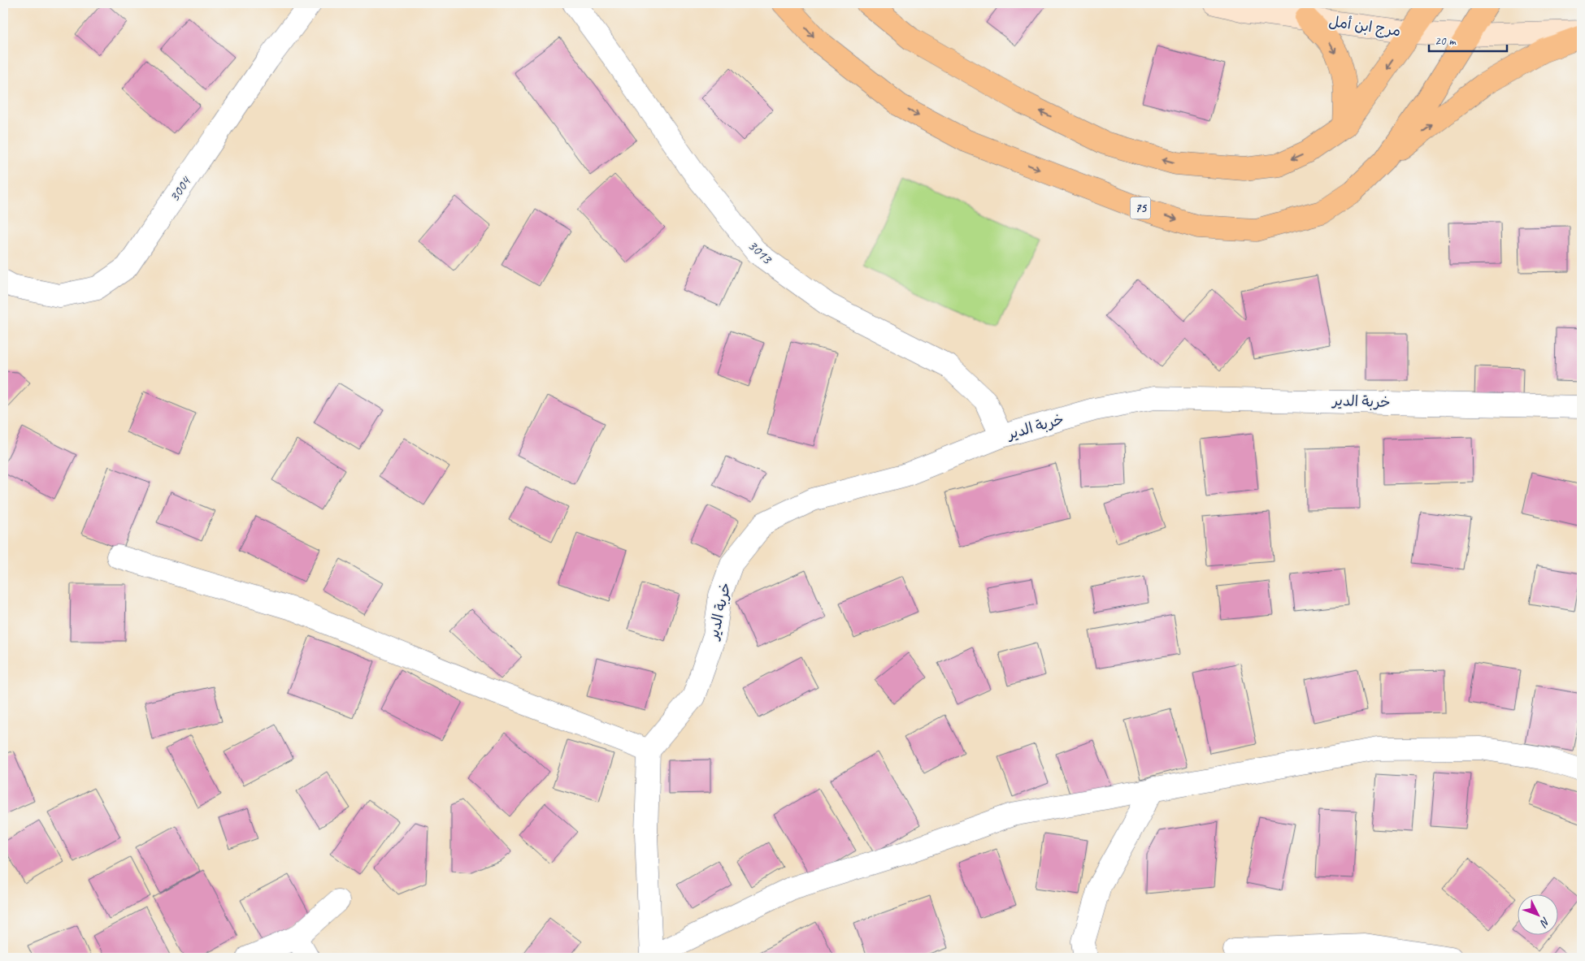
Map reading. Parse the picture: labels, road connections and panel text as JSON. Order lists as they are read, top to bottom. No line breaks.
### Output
{"streets":{"highway":["75"],"street":["مرج ابن أمل","3004","3013","خربة الدير"]},"crossings":[["مرج ابن أمل","75"],["3013","خربة الدير"]],"scale_bar":"20 m","north":"bottom right"}
